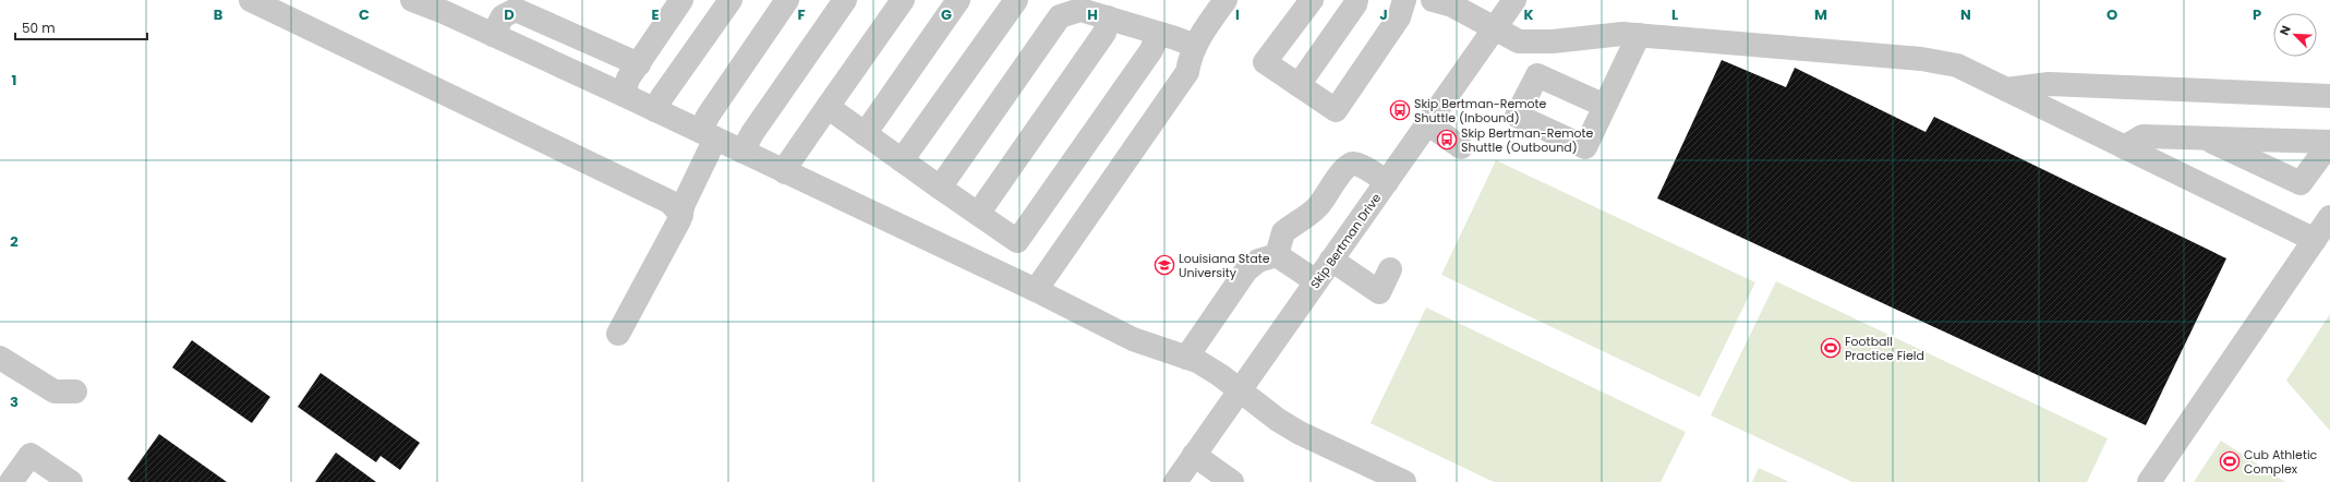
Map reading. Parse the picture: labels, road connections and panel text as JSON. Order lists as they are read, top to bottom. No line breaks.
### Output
{"streets":{"street":["Skip Bertman Drive"]},"places":{"bus stop":["Skip Bertman-Remote Shuttle (Inbound)","Skip Bertman-Remote Shuttle (Outbound)"],"school or university":["Louisiana State University"],"sports":["Football Practice Field","Cub Athletic Complex"]},"scale_bar":"50 m","north":"top left","grid":{"columns":["B","C","D","E","F","G","H","I","J","K","L","M","N","O","P"],"rows":["1","2","3"]}}
